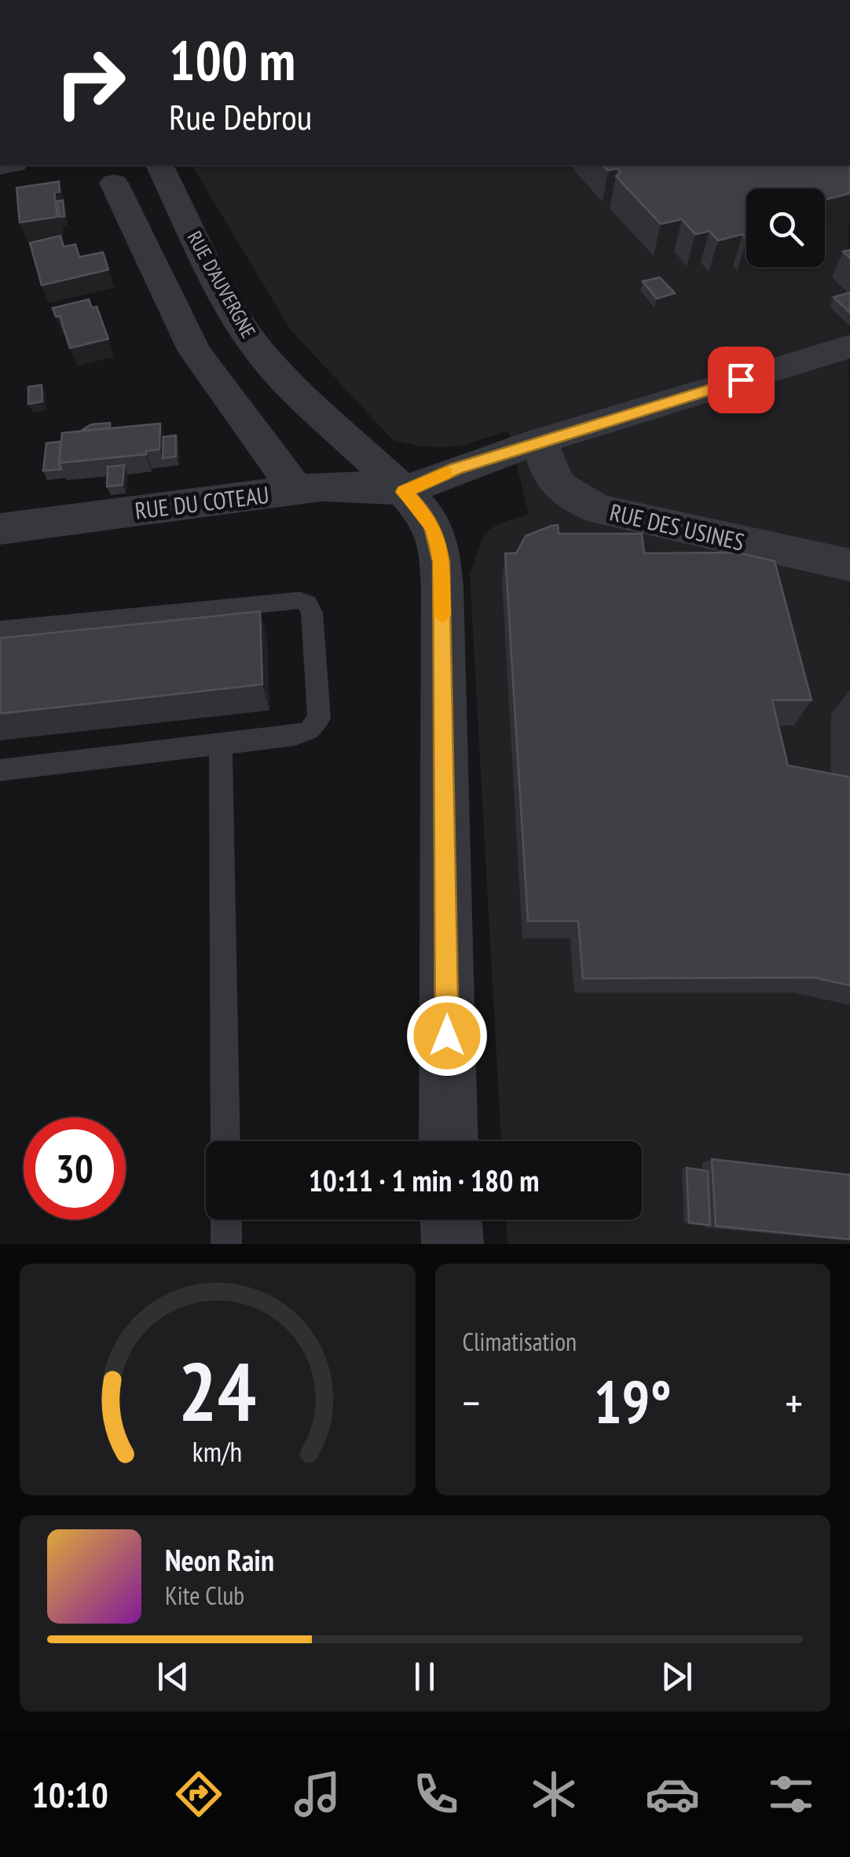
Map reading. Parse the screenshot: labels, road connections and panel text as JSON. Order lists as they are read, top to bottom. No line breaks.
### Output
{"streets":{"street":["RUE D'AUVERGNE","RUE DU COTEAU","RUE DES USINES"]},"crossings":[["RUE D'AUVERGNE","RUE DU COTEAU"]],"page":{"turn":["100 m","Rue Debrou"],"limit":"30","trip":"10:11 · 1 min · 180 m","tile":"Climatisation","heat":["−","19°","+"],"song":["Neon Rain","Kite Club"],"tabs":"10:10","gauge":["24","km/h"]}}
